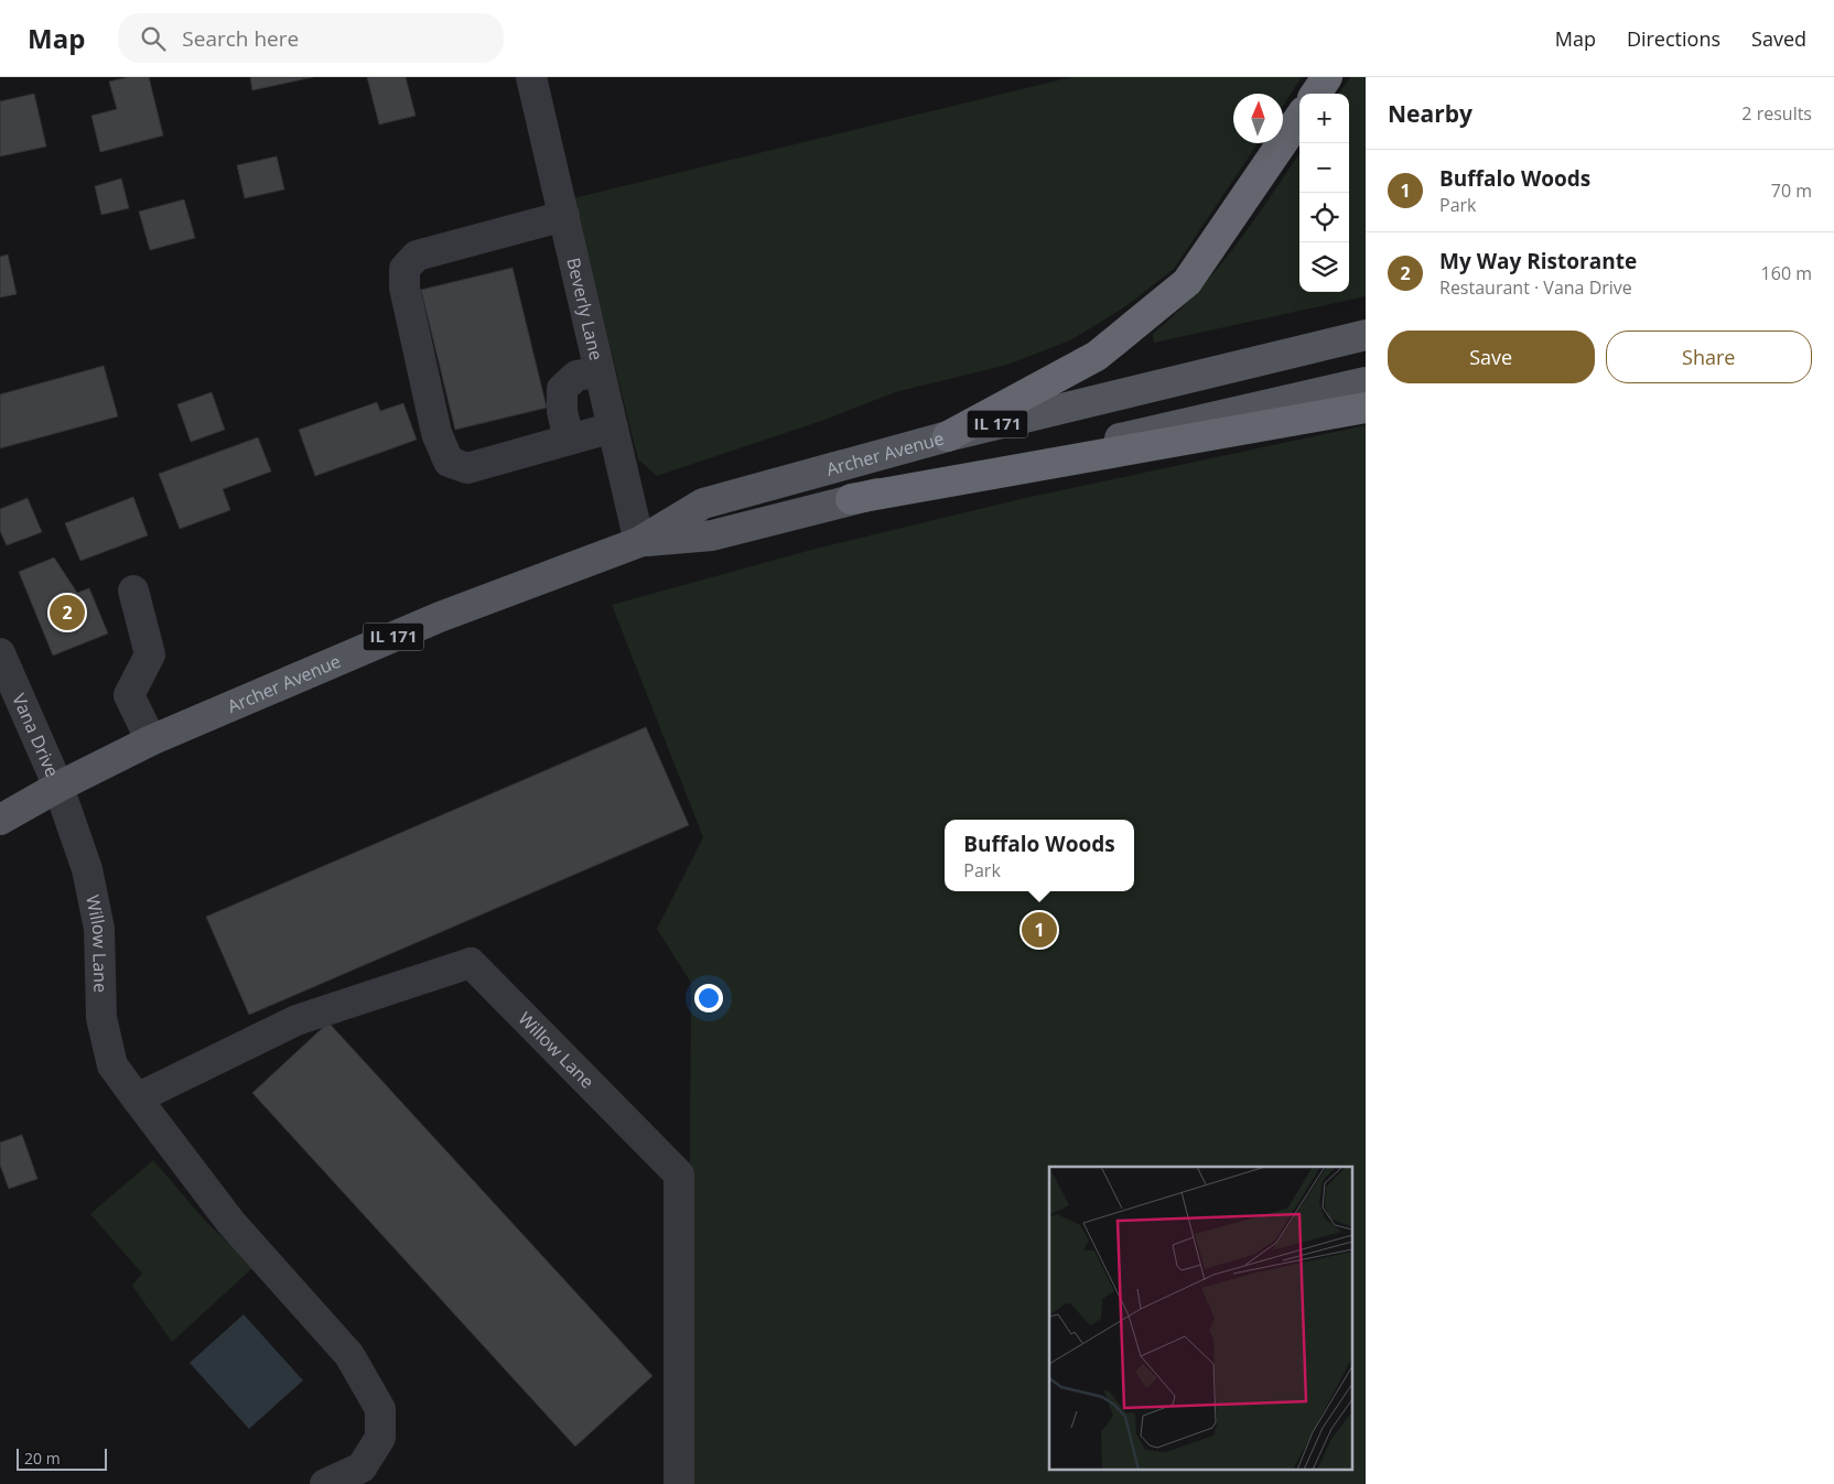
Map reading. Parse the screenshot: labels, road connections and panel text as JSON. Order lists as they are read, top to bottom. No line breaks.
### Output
{"streets":{"main road":["IL 171","Archer Avenue"],"street":["Beverly Lane","Vana Drive","Willow Lane"]},"crossings":[["Beverly Lane","Archer Avenue"],["Archer Avenue","Vana Drive"],["Archer Avenue","Willow Lane"],["Vana Drive","Willow Lane"]],"scale_bar":"20 m","north":"top","page":{"header":"Map","search":"Search here","nav":["Map","Directions","Saved"],"heading":["Nearby","2 results"],"map_buttons":["+","−"],"list":[{"mark":"1","name":"Buffalo Woods","note":"Park","value":"70 m"},{"mark":"2","name":"My Way Ristorante","note":"Restaurant · Vana Drive","value":"160 m"}],"buttons":["Save","Share"],"pins":["2","1"],"popup":["Buffalo Woods","Park"],"scale":"20 m"}}
